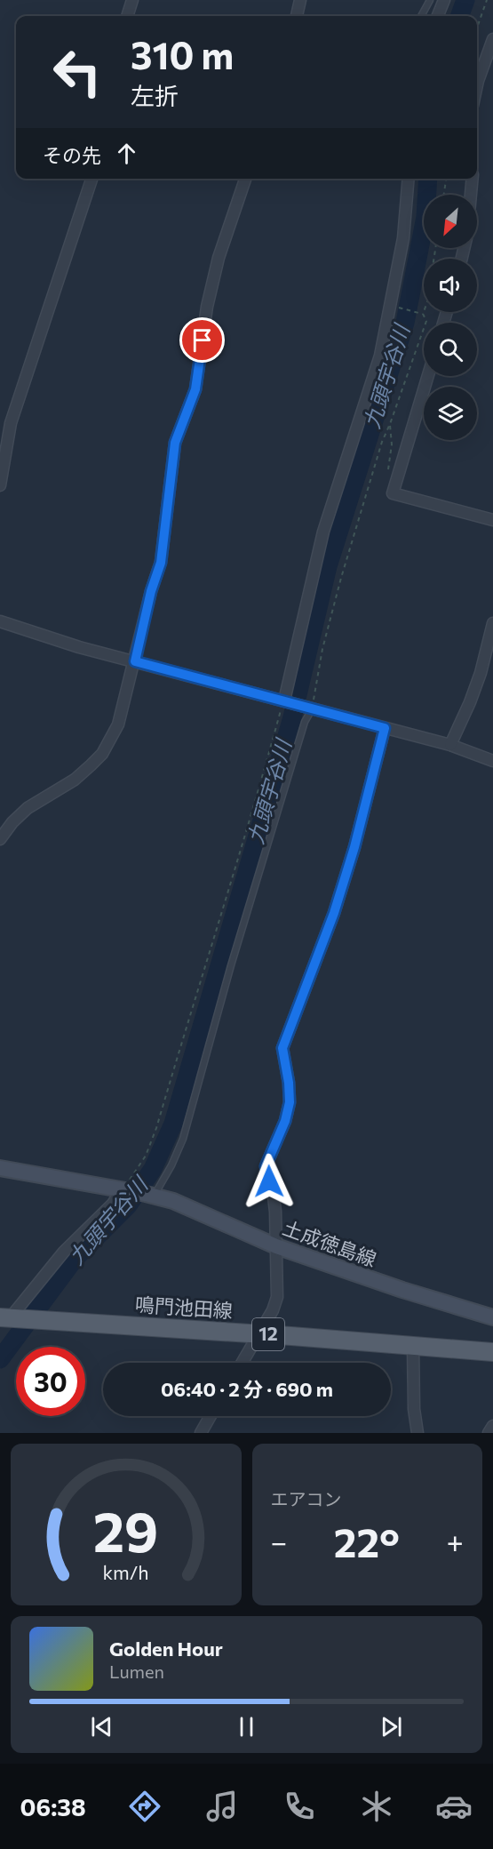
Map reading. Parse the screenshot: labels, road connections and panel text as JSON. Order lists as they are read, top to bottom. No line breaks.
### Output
{"streets":{"main road":["土成徳島線","鳴門池田線","12"]},"water":["九頭宇谷川"],"north":"bottom left","page":{"turn":["310 m","左折"],"then":"その先","limit":"30","trip":"06:40 · 2 分 · 690 m","tile":"エアコン","heat":["−","22°","+"],"song":["Golden Hour","Lumen"],"tabs":"06:38","gauge":["29","km/h"]}}
